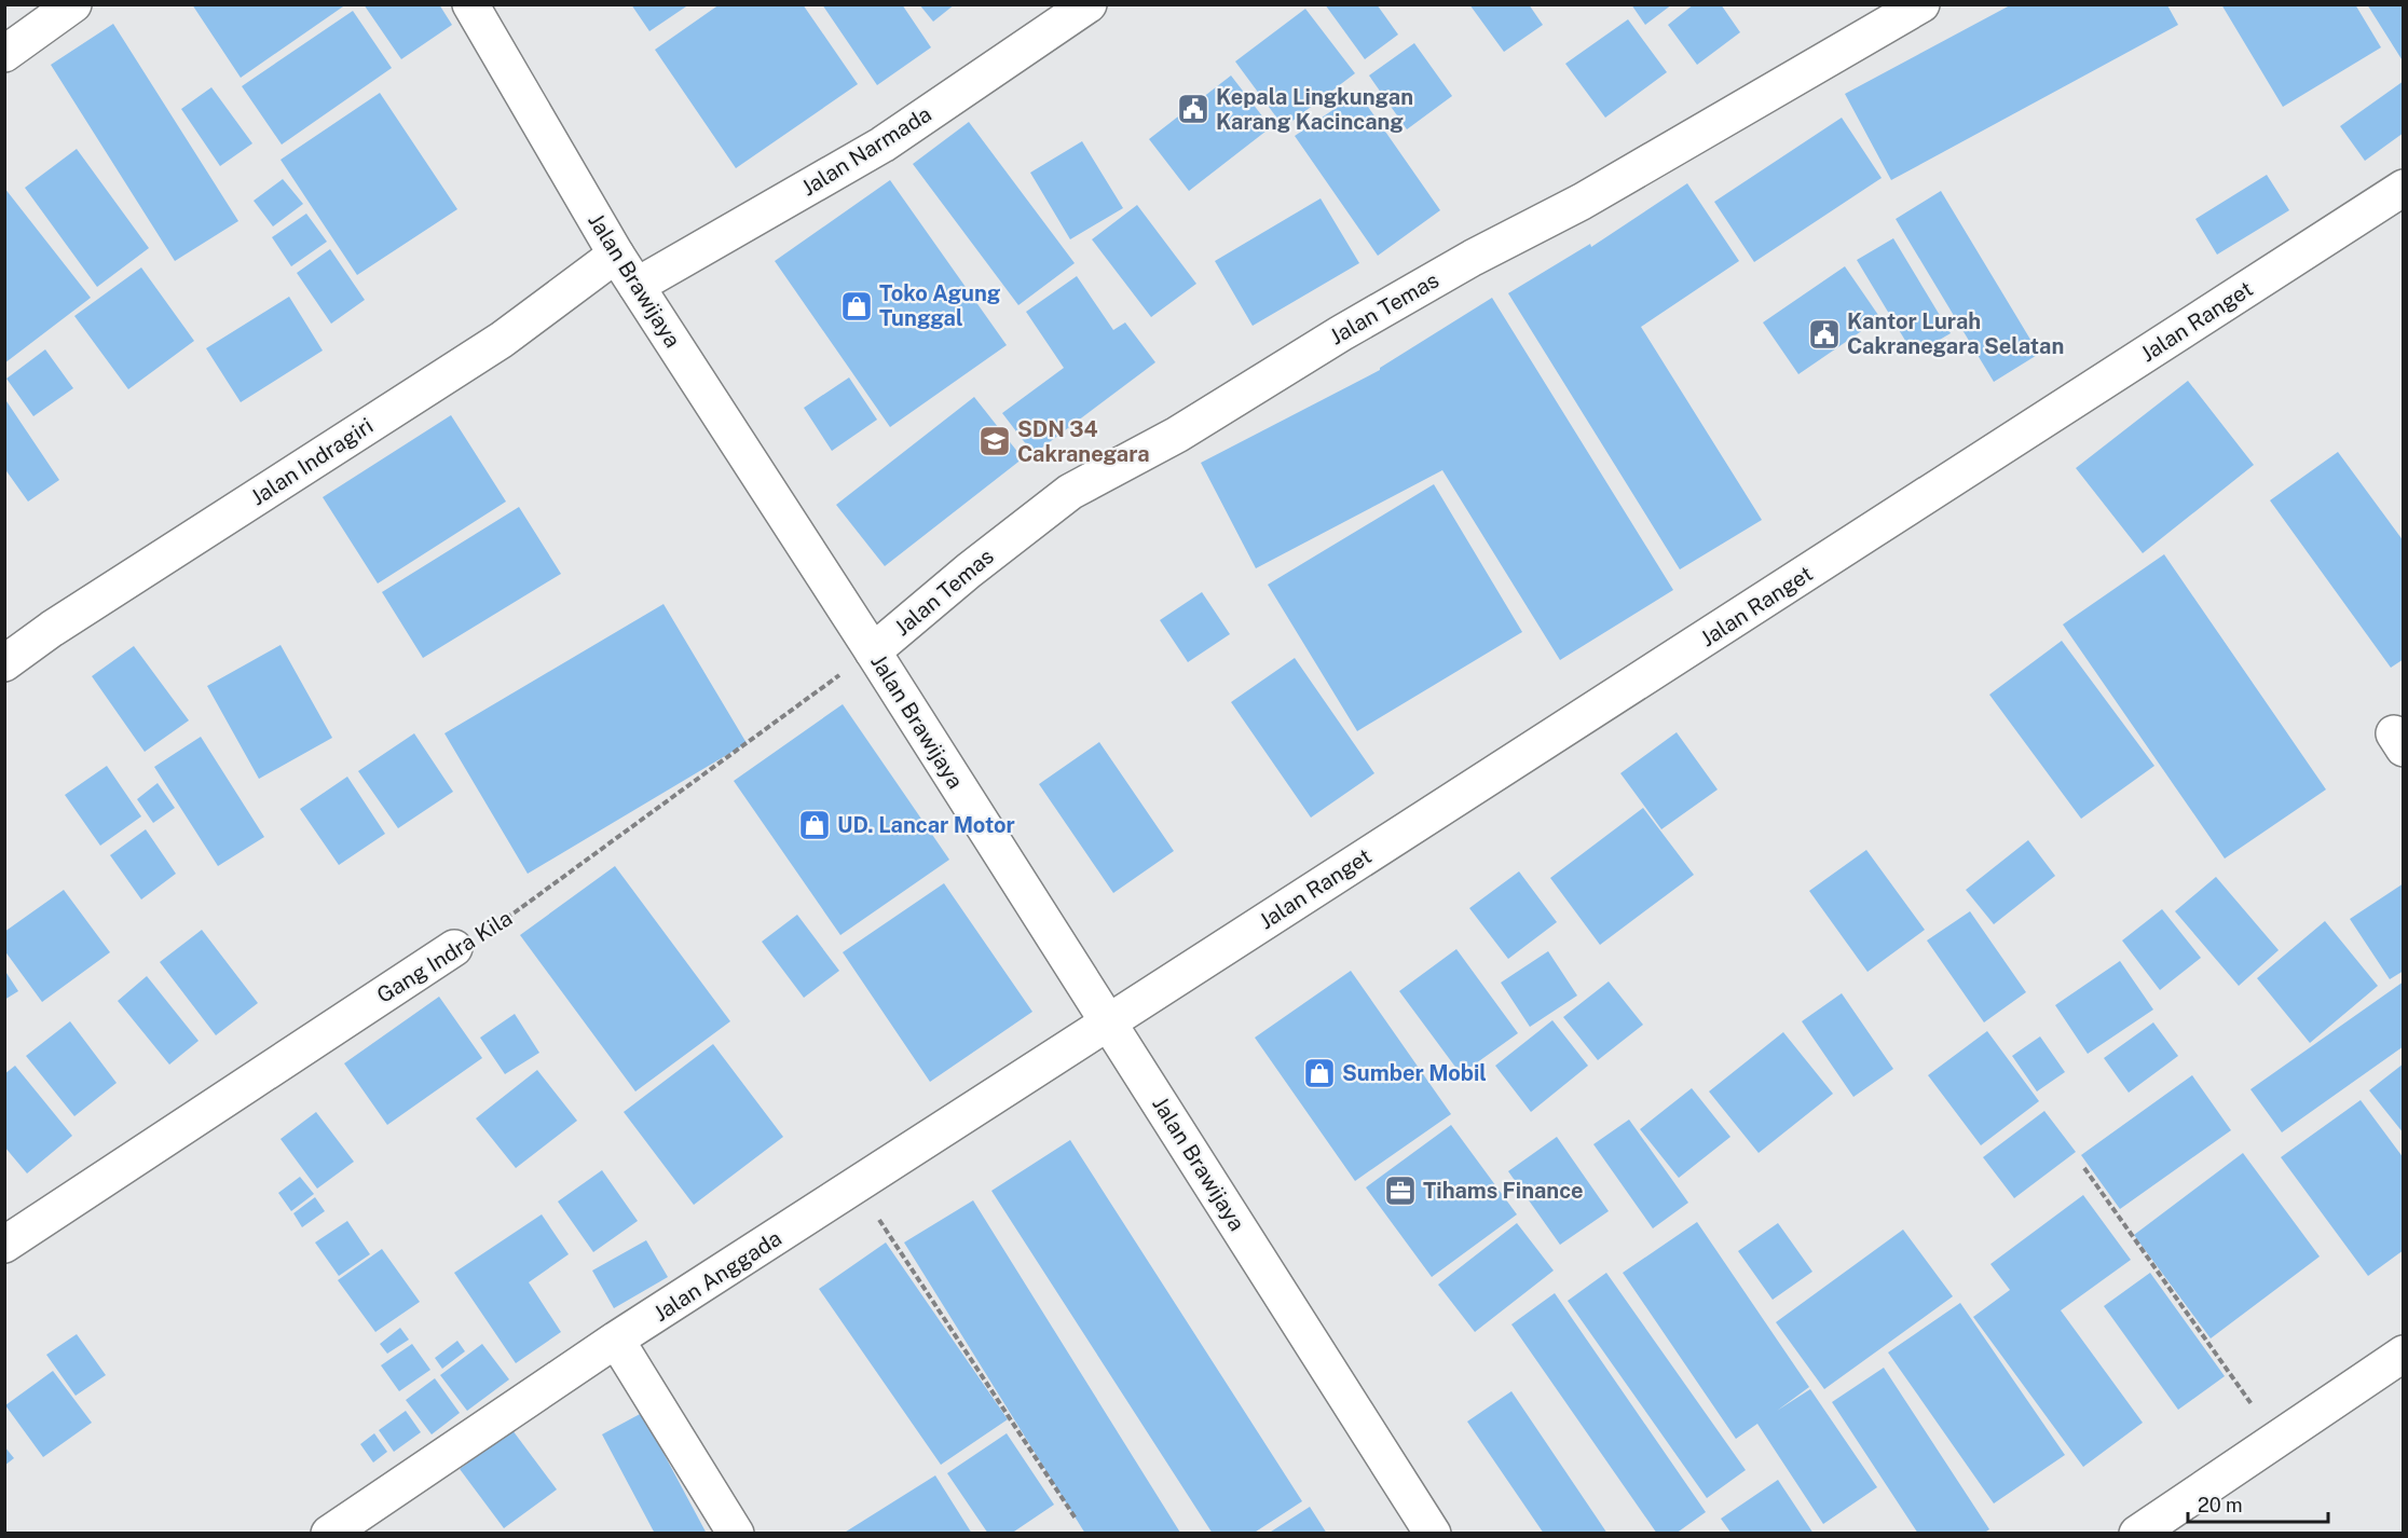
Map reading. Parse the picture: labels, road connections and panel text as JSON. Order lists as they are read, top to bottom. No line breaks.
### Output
{"streets":{"street":["Jalan Narmada","Jalan Brawijaya","Jalan Temas","Jalan Ranget","Jalan Indragiri","Gang Indra Kila","Jalan Anggada"]},"crossings":[["Jalan Narmada","Jalan Brawijaya"],["Jalan Brawijaya","Jalan Temas"],["Jalan Brawijaya","Jalan Ranget"],["Jalan Brawijaya","Jalan Indragiri"],["Jalan Brawijaya","Gang Indra Kila"],["Jalan Brawijaya","Jalan Anggada"],["Jalan Temas","Gang Indra Kila"],["Jalan Ranget","Jalan Anggada"]],"places":{"public building":["Kepala Lingkungan Karang Kacincang","Kantor Lurah Cakranegara Selatan"],"shop":["Toko Agung Tunggal","UD. Lancar Motor","Sumber Mobil"],"school or university":["SDN 34 Cakranegara"],"office":["Tihams Finance"]},"scale_bar":"20 m"}
